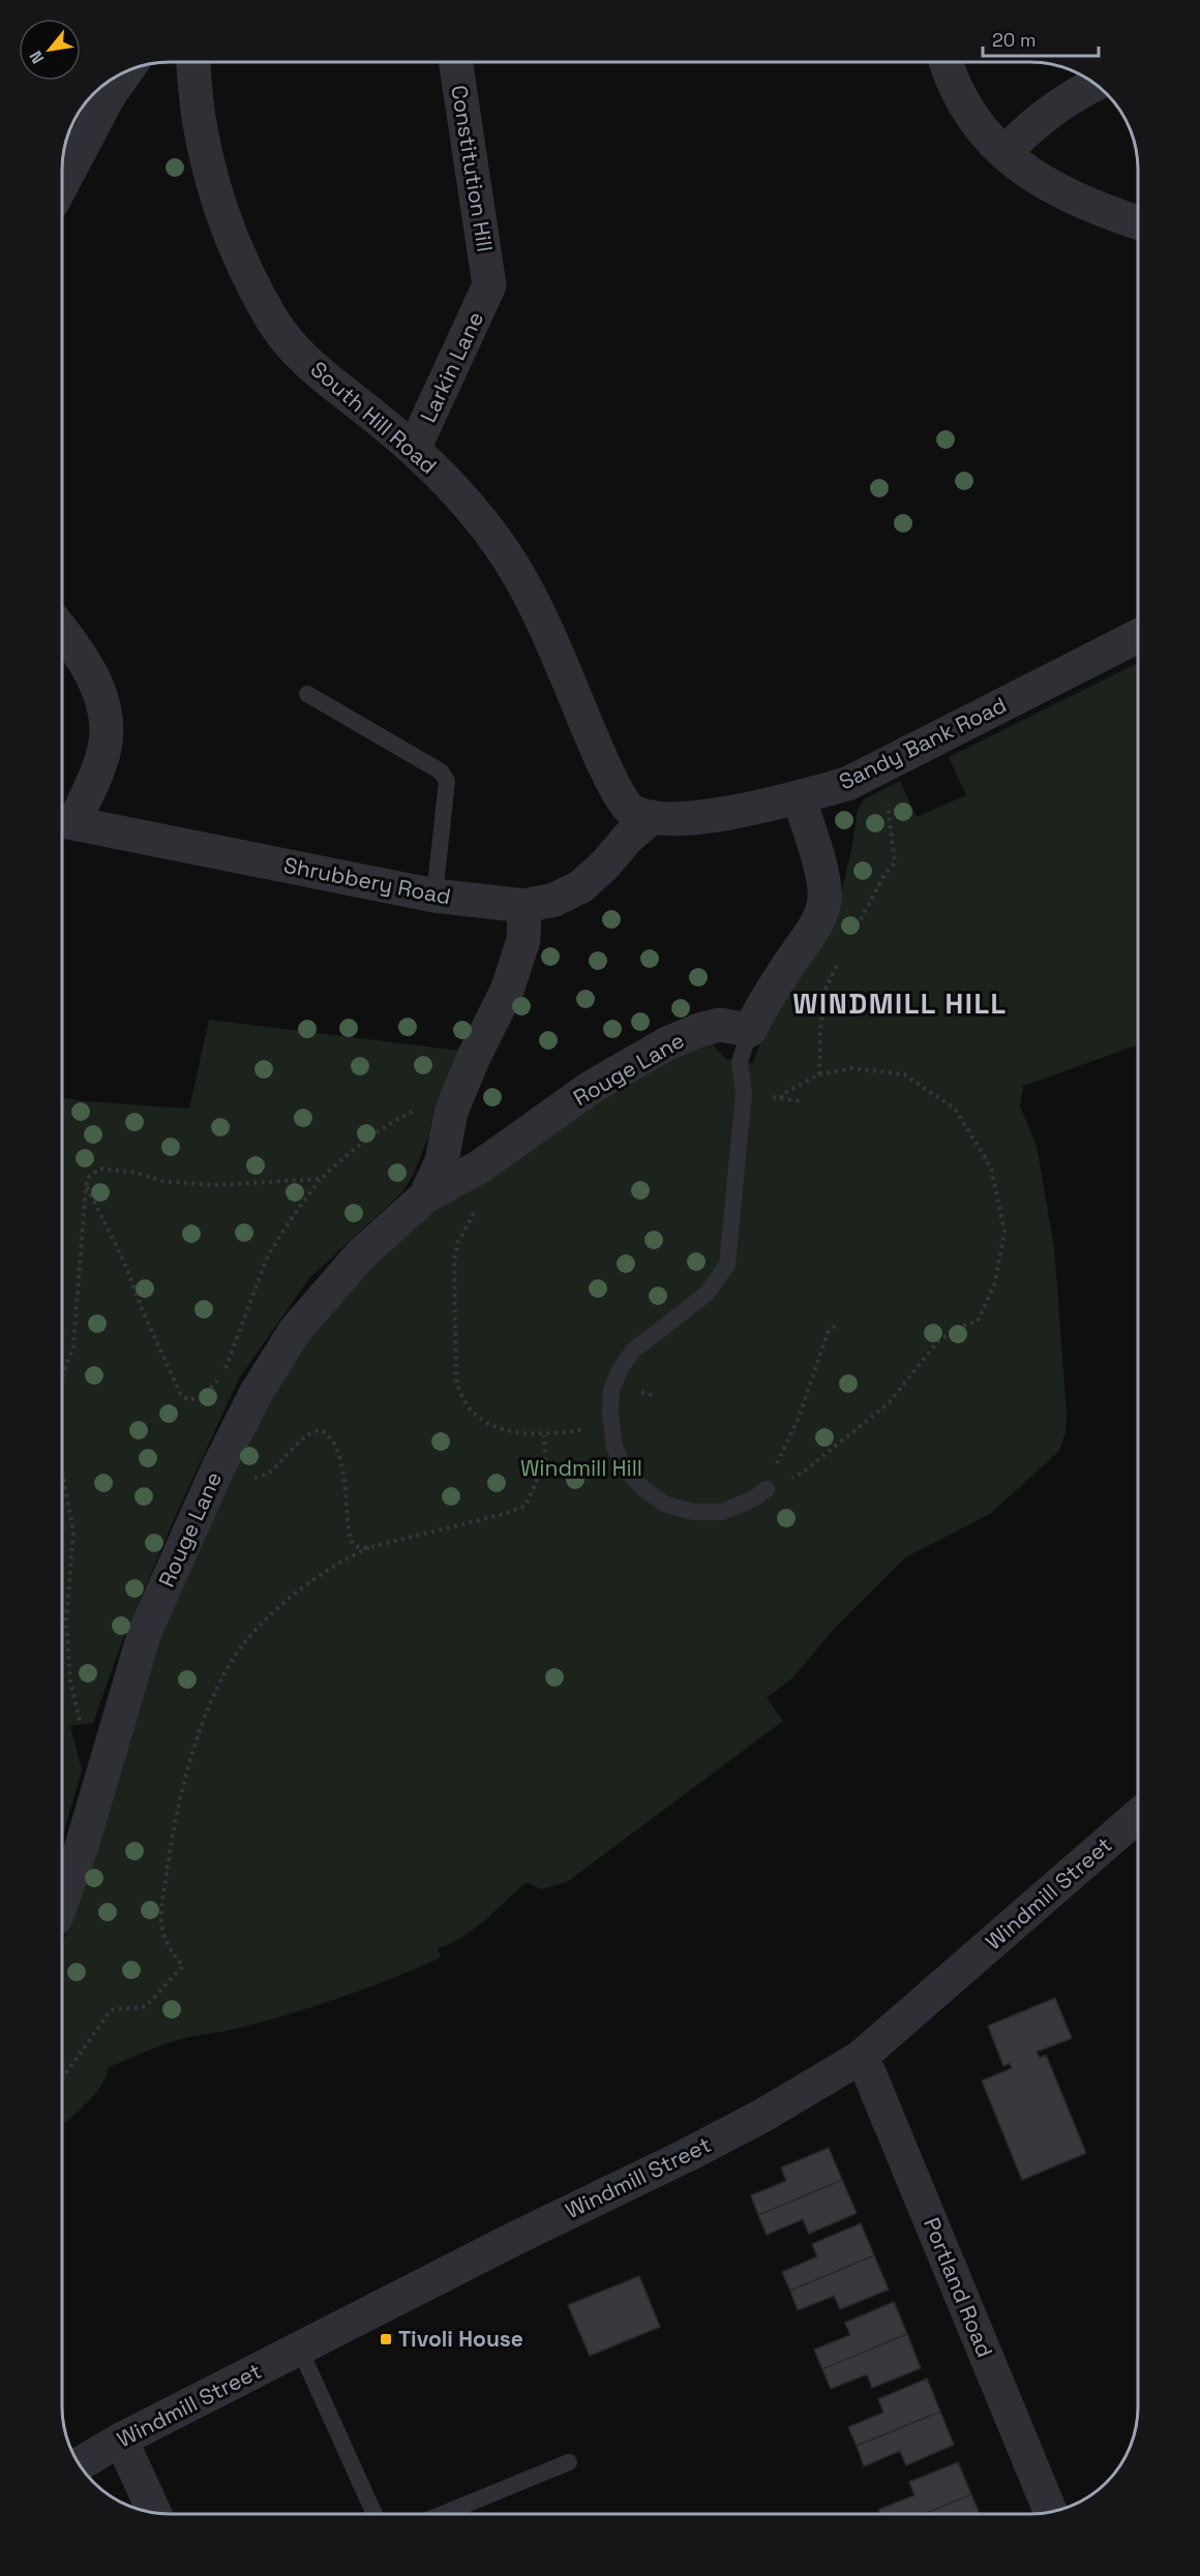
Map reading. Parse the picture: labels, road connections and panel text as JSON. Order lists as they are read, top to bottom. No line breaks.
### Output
{"streets":{"street":["Constitution Hill","Larkin Lane","South Hill Road","Sandy Bank Road","Shrubbery Road","Rouge Lane","Windmill Street","Portland Road"]},"crossings":[["Constitution Hill","Larkin Lane"],["Larkin Lane","South Hill Road"],["South Hill Road","Sandy Bank Road"],["South Hill Road","Shrubbery Road"],["Sandy Bank Road","Shrubbery Road"],["Shrubbery Road","Rouge Lane"],["Windmill Street","Portland Road"]],"districts":["WINDMILL HILL"],"parks":["Windmill Hill"],"places":{"transit":["Tivoli House"]},"scale_bar":"20 m","north":"bottom left"}
